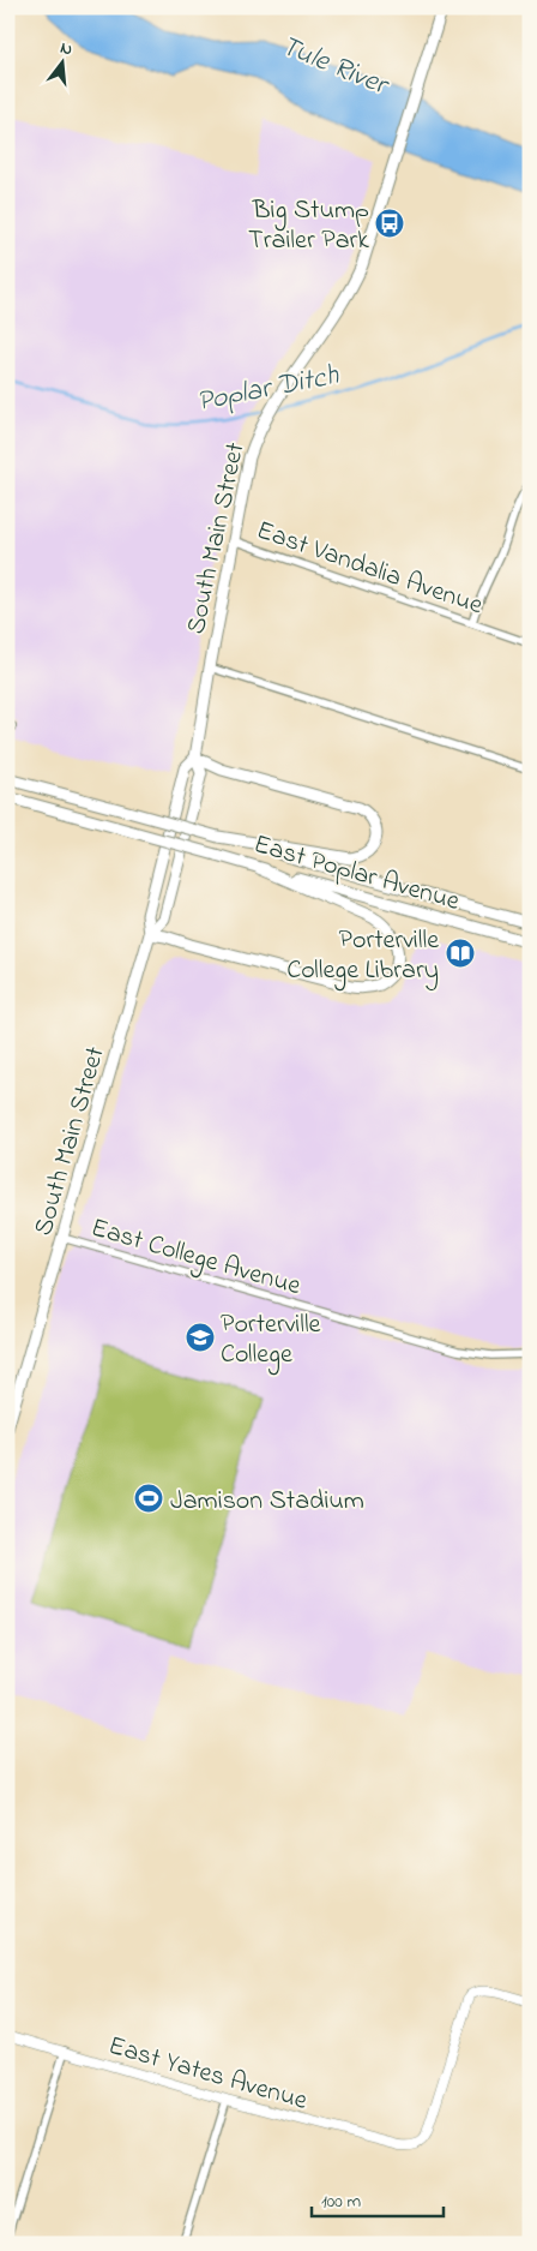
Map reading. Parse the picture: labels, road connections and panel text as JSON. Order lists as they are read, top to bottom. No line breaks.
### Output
{"streets":{"main road":["South Main Street","East Poplar Avenue"],"street":["East Vandalia Avenue","East College Avenue","East Yates Avenue"]},"crossings":[["South Main Street","East Vandalia Avenue"],["South Main Street","East College Avenue"]],"water":["Tule River","Poplar Ditch"],"places":{"bus stop":["Big Stump Trailer Park"],"library":["Porterville College Library"],"school or university":["Porterville College"],"sports":["Jamison Stadium"]},"scale_bar":"100 m","north":"top"}
